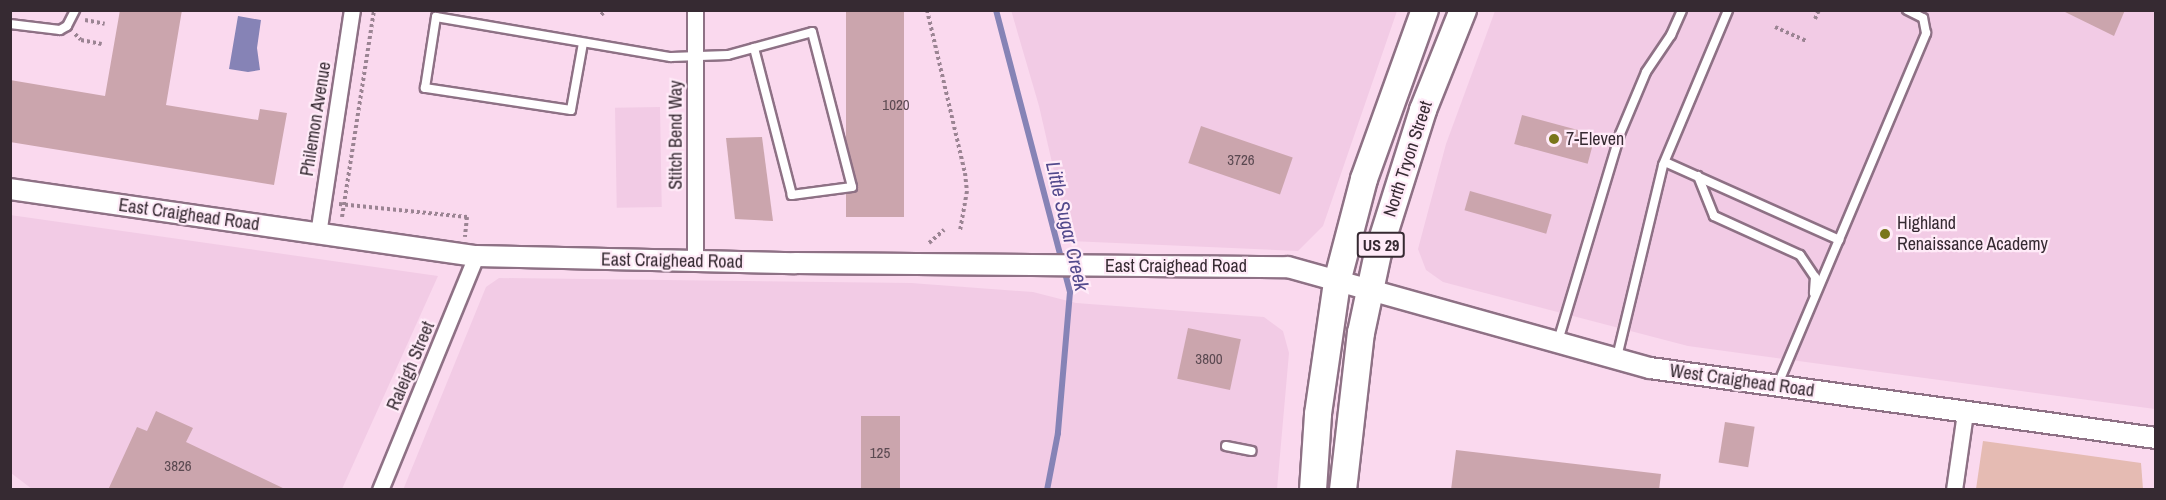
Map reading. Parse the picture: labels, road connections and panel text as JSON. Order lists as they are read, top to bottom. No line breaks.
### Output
{"streets":{"main road":["North Tryon Street","US 29"],"street":["Philemon Avenue","Stitch Bend Way","East Craighead Road","Raleigh Street","West Craighead Road"]},"crossings":[["Philemon Avenue","East Craighead Road"],["Stitch Bend Way","East Craighead Road"],["North Tryon Street","East Craighead Road"],["North Tryon Street","West Craighead Road"],["East Craighead Road","Raleigh Street"],["East Craighead Road","West Craighead Road"]],"water":["Little Sugar Creek"],"places":["7-Eleven","Highland Renaissance Academy"],"house_numbers":["1020","3726","3800","125","3826"]}
